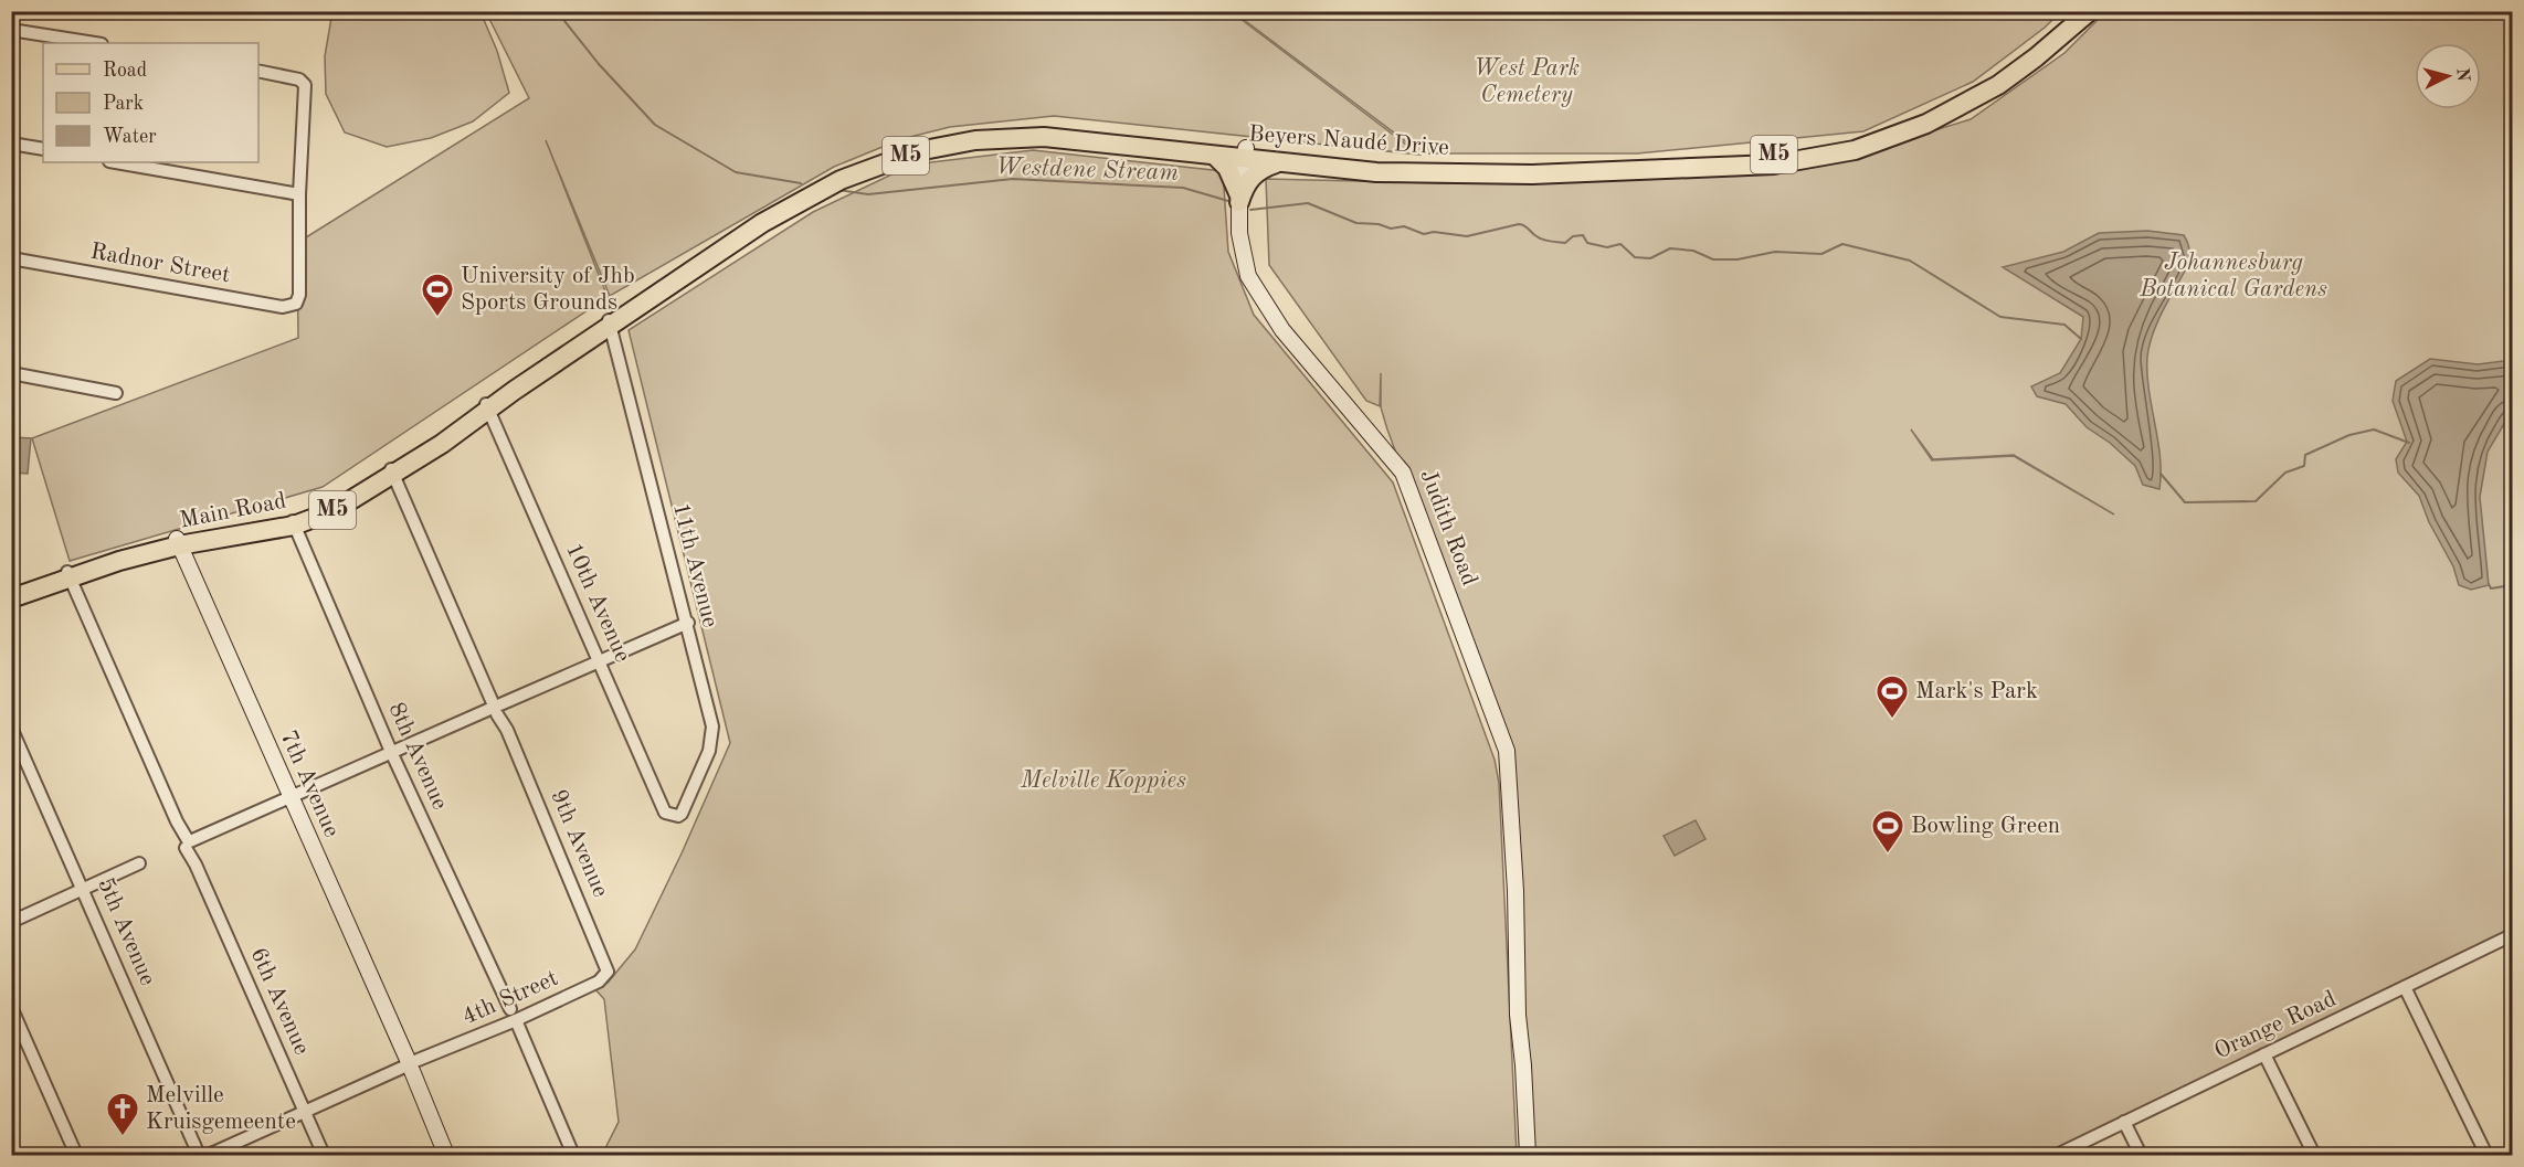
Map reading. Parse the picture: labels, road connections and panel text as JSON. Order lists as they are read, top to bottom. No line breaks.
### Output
{"streets":{"main road":["Beyers Naudé Drive","M5","Main Road"],"street":["Radnor Street","Judith Road","11th Avenue","10th Avenue","8th Avenue","7th Avenue","9th Avenue","5th Avenue","4th Street","6th Avenue","Orange Road"]},"crossings":[["Beyers Naudé Drive","Main Road"],["Beyers Naudé Drive","Judith Road"],["Beyers Naudé Drive","11th Avenue"],["Main Road","11th Avenue"],["Main Road","10th Avenue"],["Main Road","8th Avenue"],["Main Road","7th Avenue"],["Main Road","9th Avenue"],["Main Road","6th Avenue"],["11th Avenue","10th Avenue"],["8th Avenue","4th Street"],["7th Avenue","4th Street"],["9th Avenue","4th Street"],["4th Street","6th Avenue"]],"water":["Westdene Stream"],"parks":["West Park Cemetery","Johannesburg Botanical Gardens","Melville Koppies"],"places":{"sports":["University of Jhb Sports Grounds","Mark's Park","Bowling Green"],"church":["Melville Kruisgemeente"]},"legend":["Road","Park","Water"],"north":"right"}
